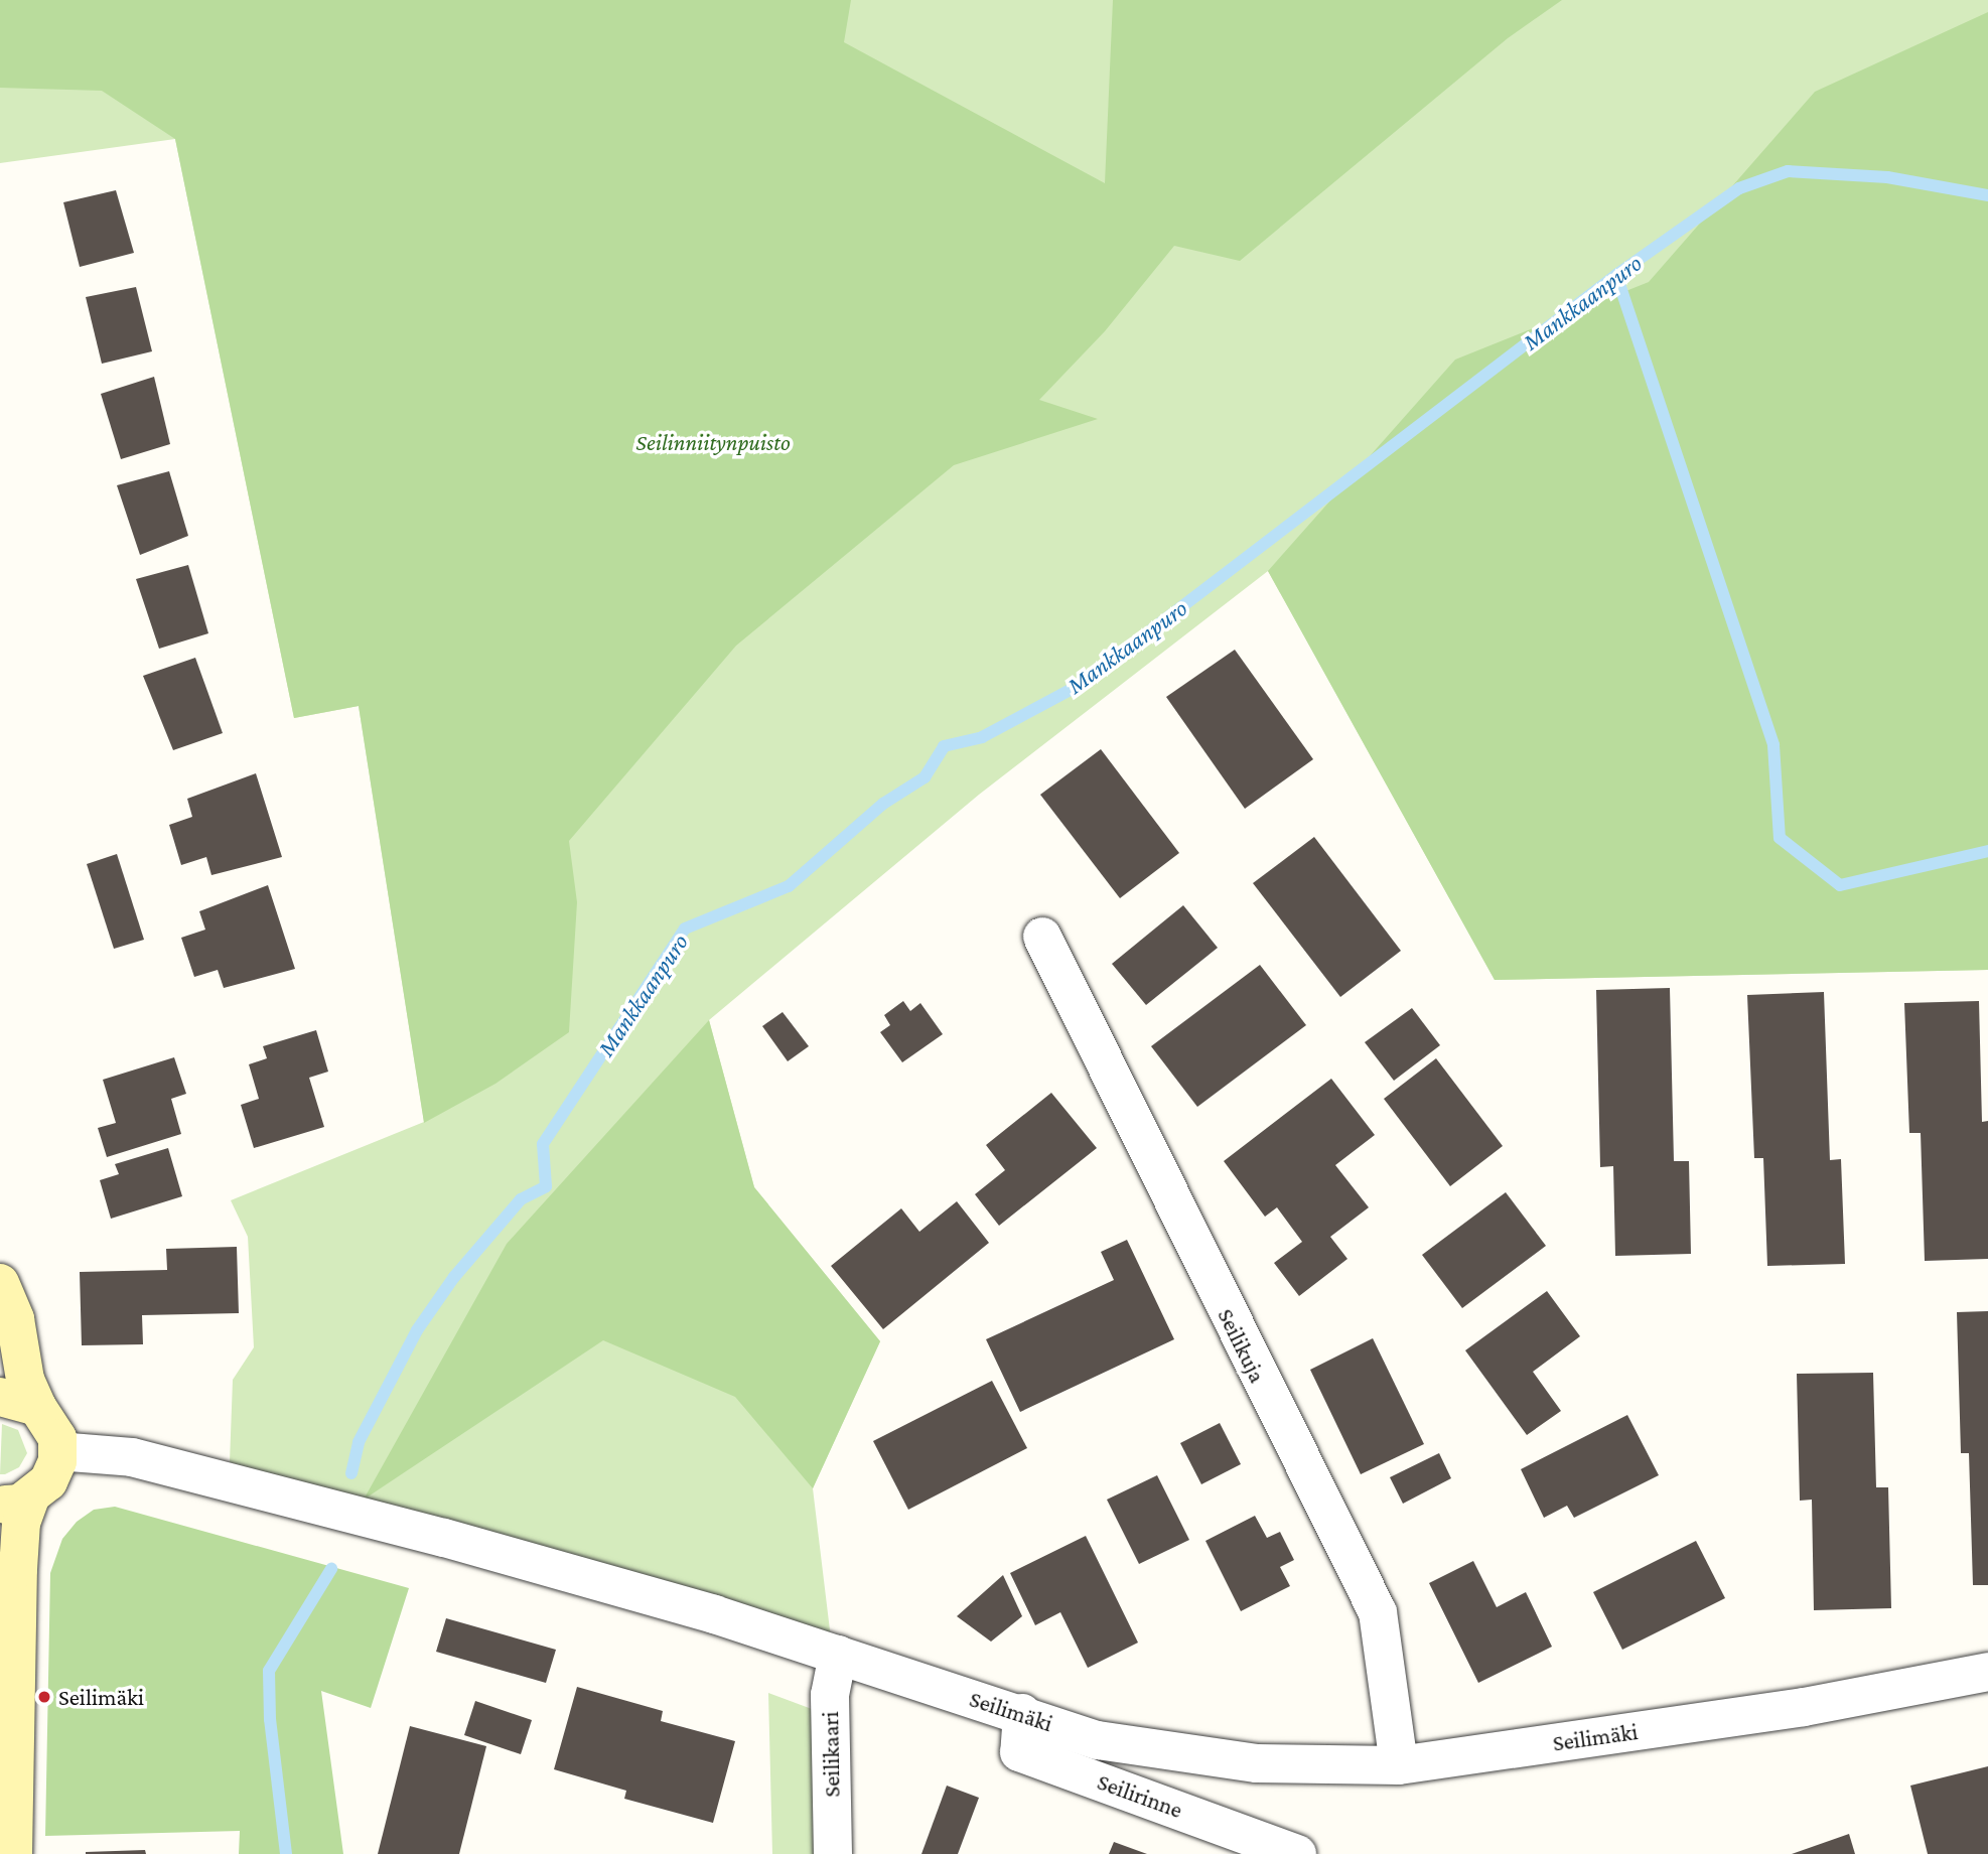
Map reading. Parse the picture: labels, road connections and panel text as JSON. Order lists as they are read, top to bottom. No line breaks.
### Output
{"streets":{"street":["Seilikuja","Seilimäki","Seilikaari","Seilirinne"]},"crossings":[["Seilikuja","Seilimäki"],["Seilimäki","Seilikaari"],["Seilimäki","Seilirinne"]],"water":["Mankkaanpuro"],"parks":["Seilinniitynpuisto"],"places":["Seilimäki"]}
